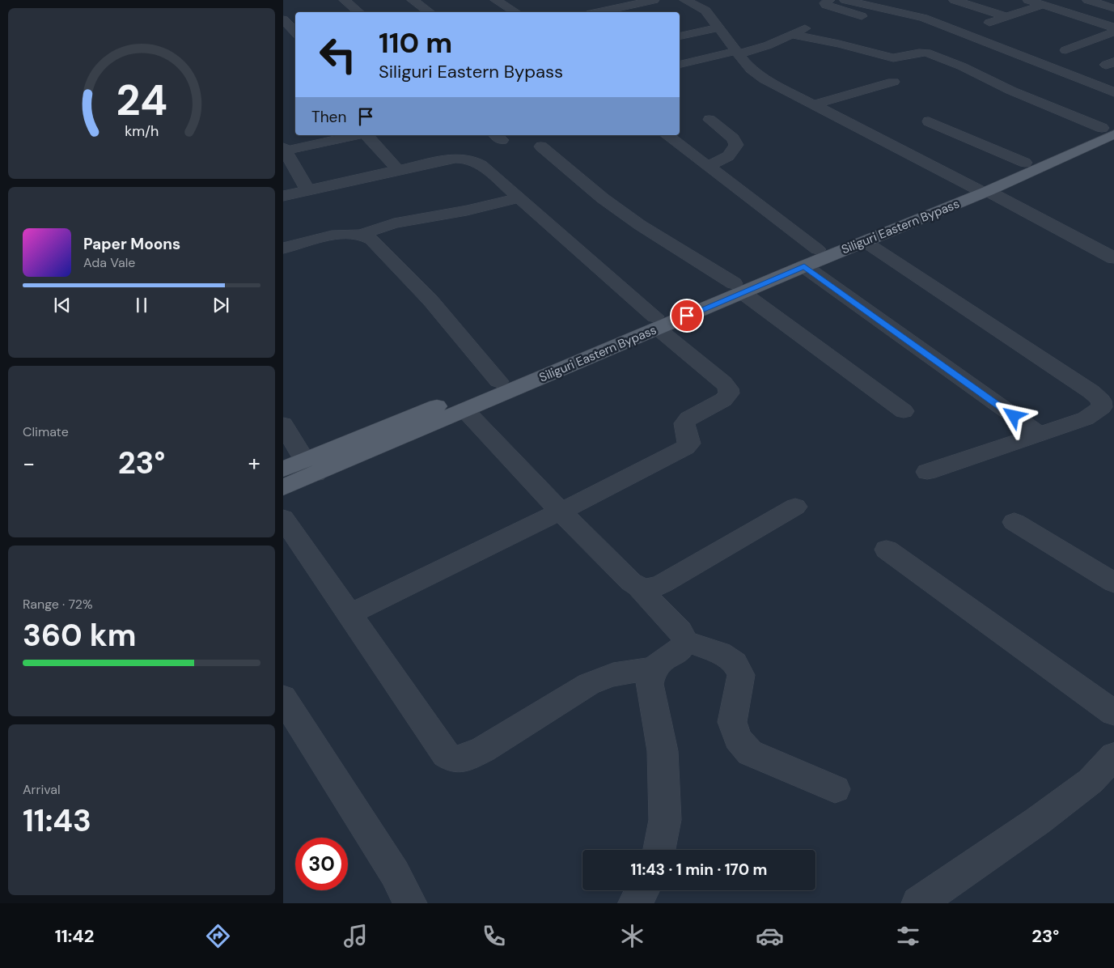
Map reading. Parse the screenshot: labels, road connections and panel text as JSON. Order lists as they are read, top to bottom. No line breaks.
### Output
{"streets":{"main road":["Siliguri Eastern Bypass"]},"page":{"turn":["110 m","Siliguri Eastern Bypass"],"then":"Then","song":["Paper Moons","Ada Vale"],"tile":["Climate",["Range · 72%","360 km"],["Arrival","11:43"]],"heat":["−","23°","+"],"limit":"30","trip":"11:43 · 1 min · 170 m","tabs":["11:42","23°"],"gauge":["24","km/h"]}}
